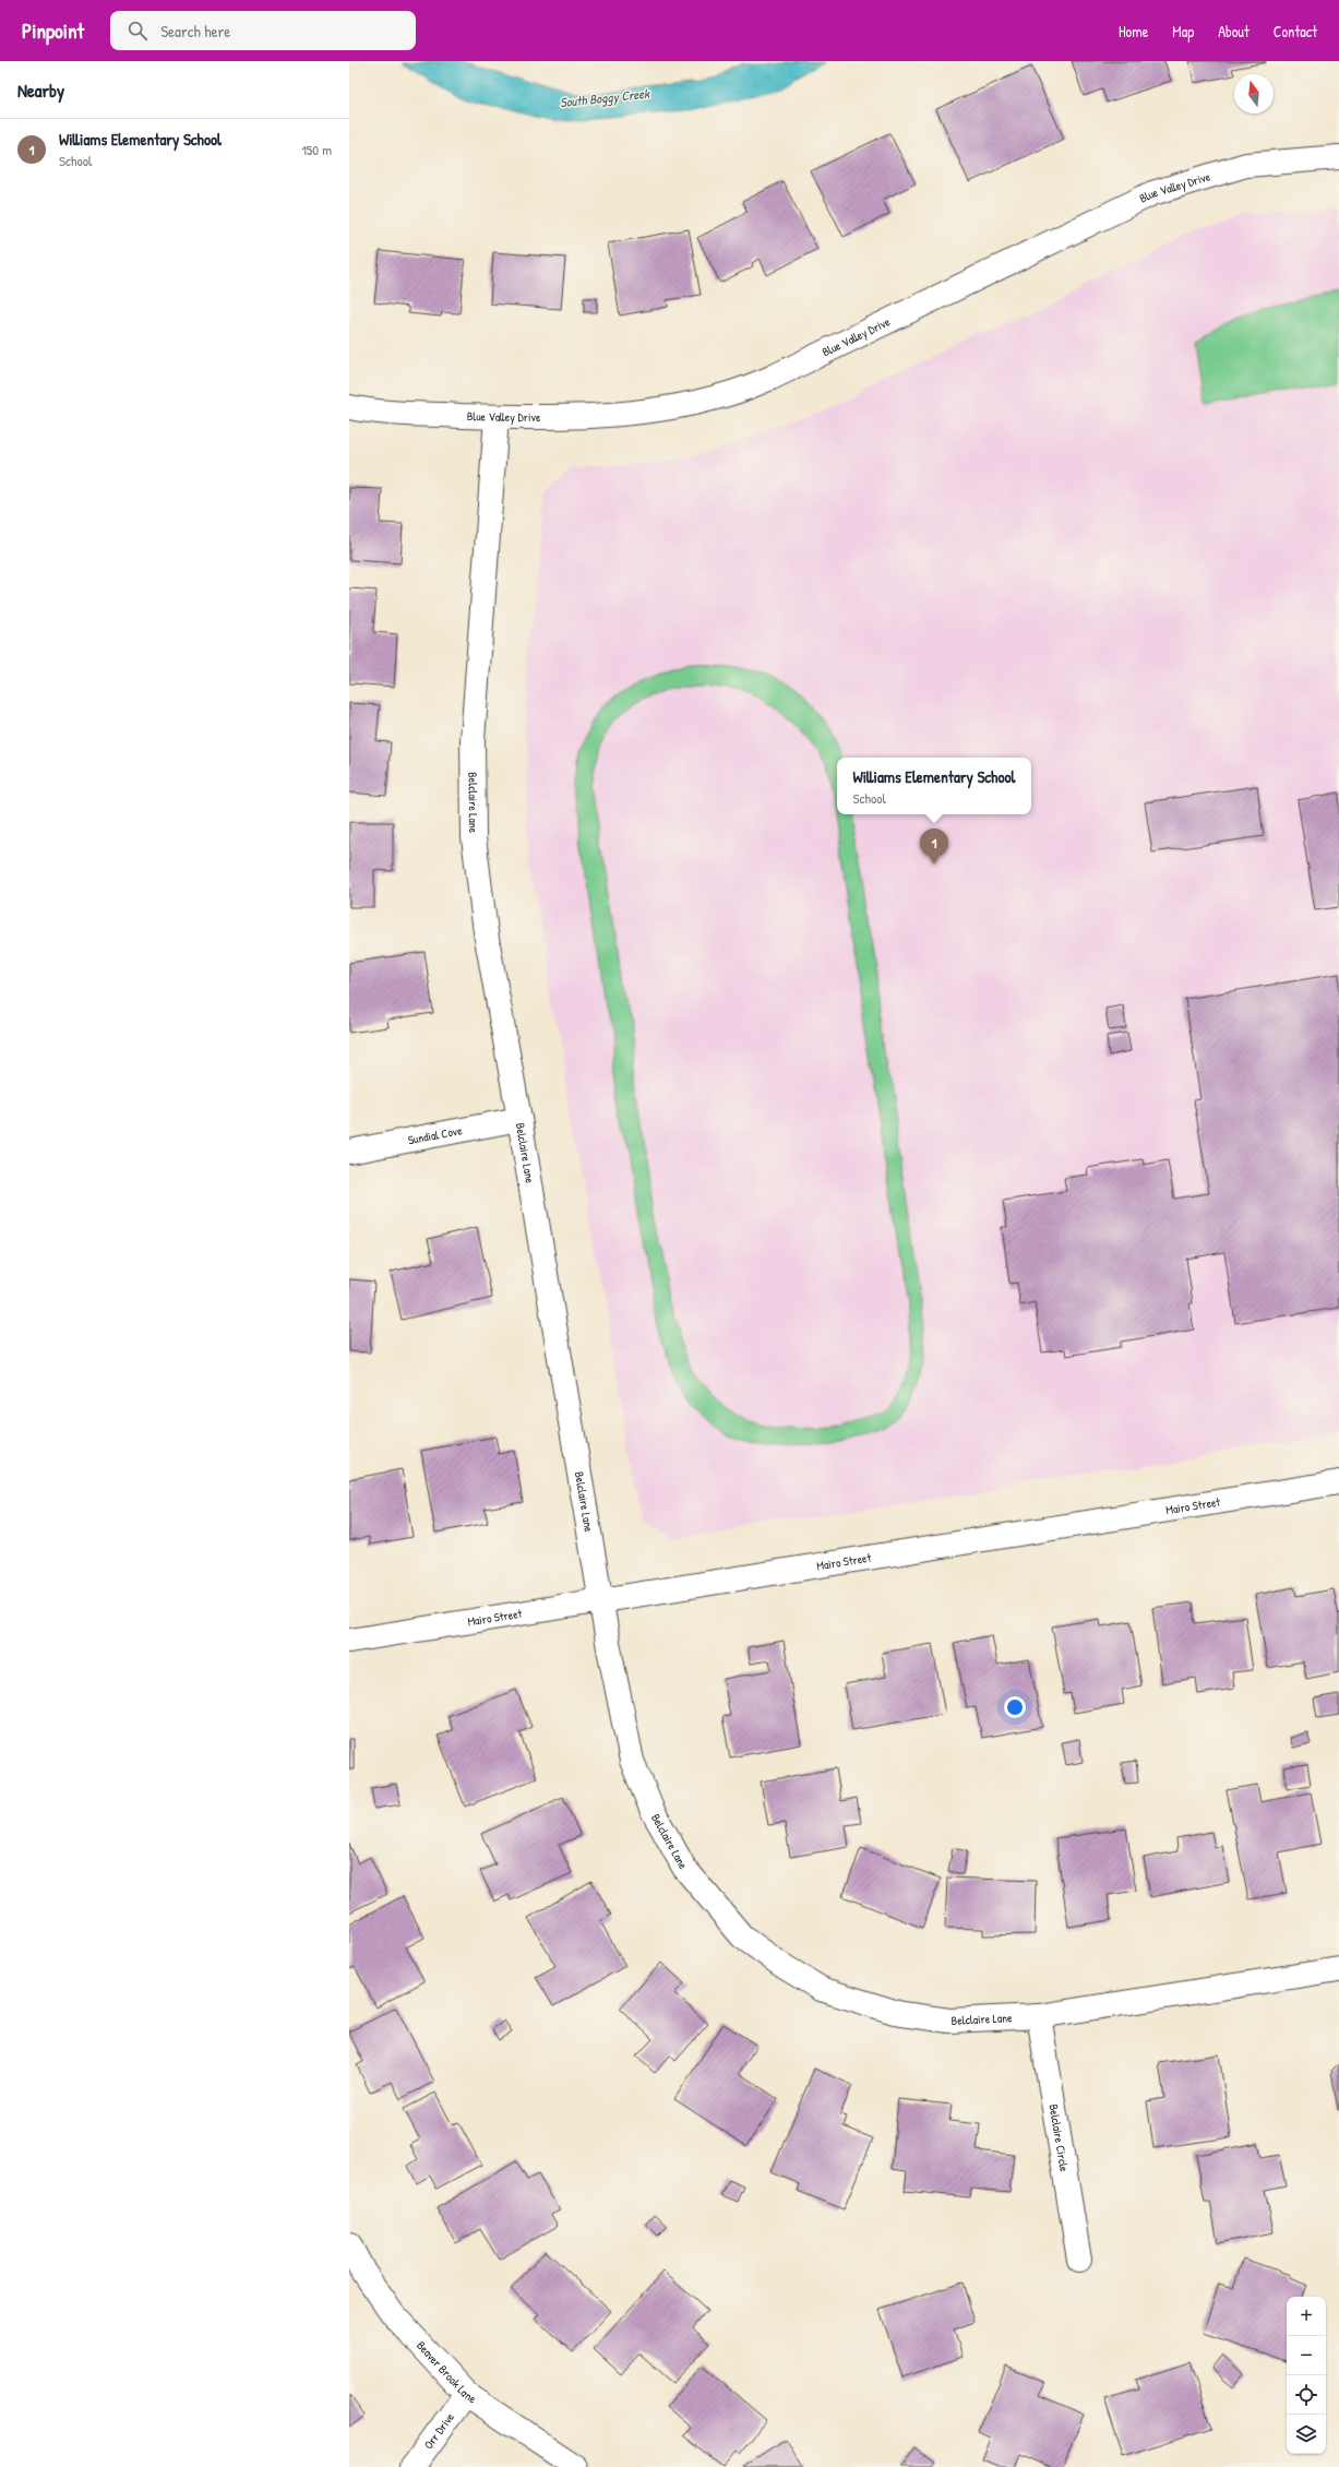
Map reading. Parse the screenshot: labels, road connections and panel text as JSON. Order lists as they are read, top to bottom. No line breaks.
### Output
{"streets":{"street":["Blue Valley Drive","Belclaire Lane","Sundial Cove","Mairo Street","Belclaire Circle","Beaver Brook Lane","Orr Drive"]},"crossings":[["Blue Valley Drive","Belclaire Lane"],["Belclaire Lane","Sundial Cove"],["Belclaire Lane","Mairo Street"],["Belclaire Lane","Belclaire Circle"],["Beaver Brook Lane","Orr Drive"]],"water":["South Boggy Creek"],"north":"top","page":{"header":"Pinpoint","search":"Search here","nav":["Home","Map","About","Contact"],"heading":"Nearby","list":[{"mark":"1","name":"Williams Elementary School","note":"School","value":"150 m"}],"popup":["Williams Elementary School","School"],"pins":"1","map_buttons":["+","−"]}}
